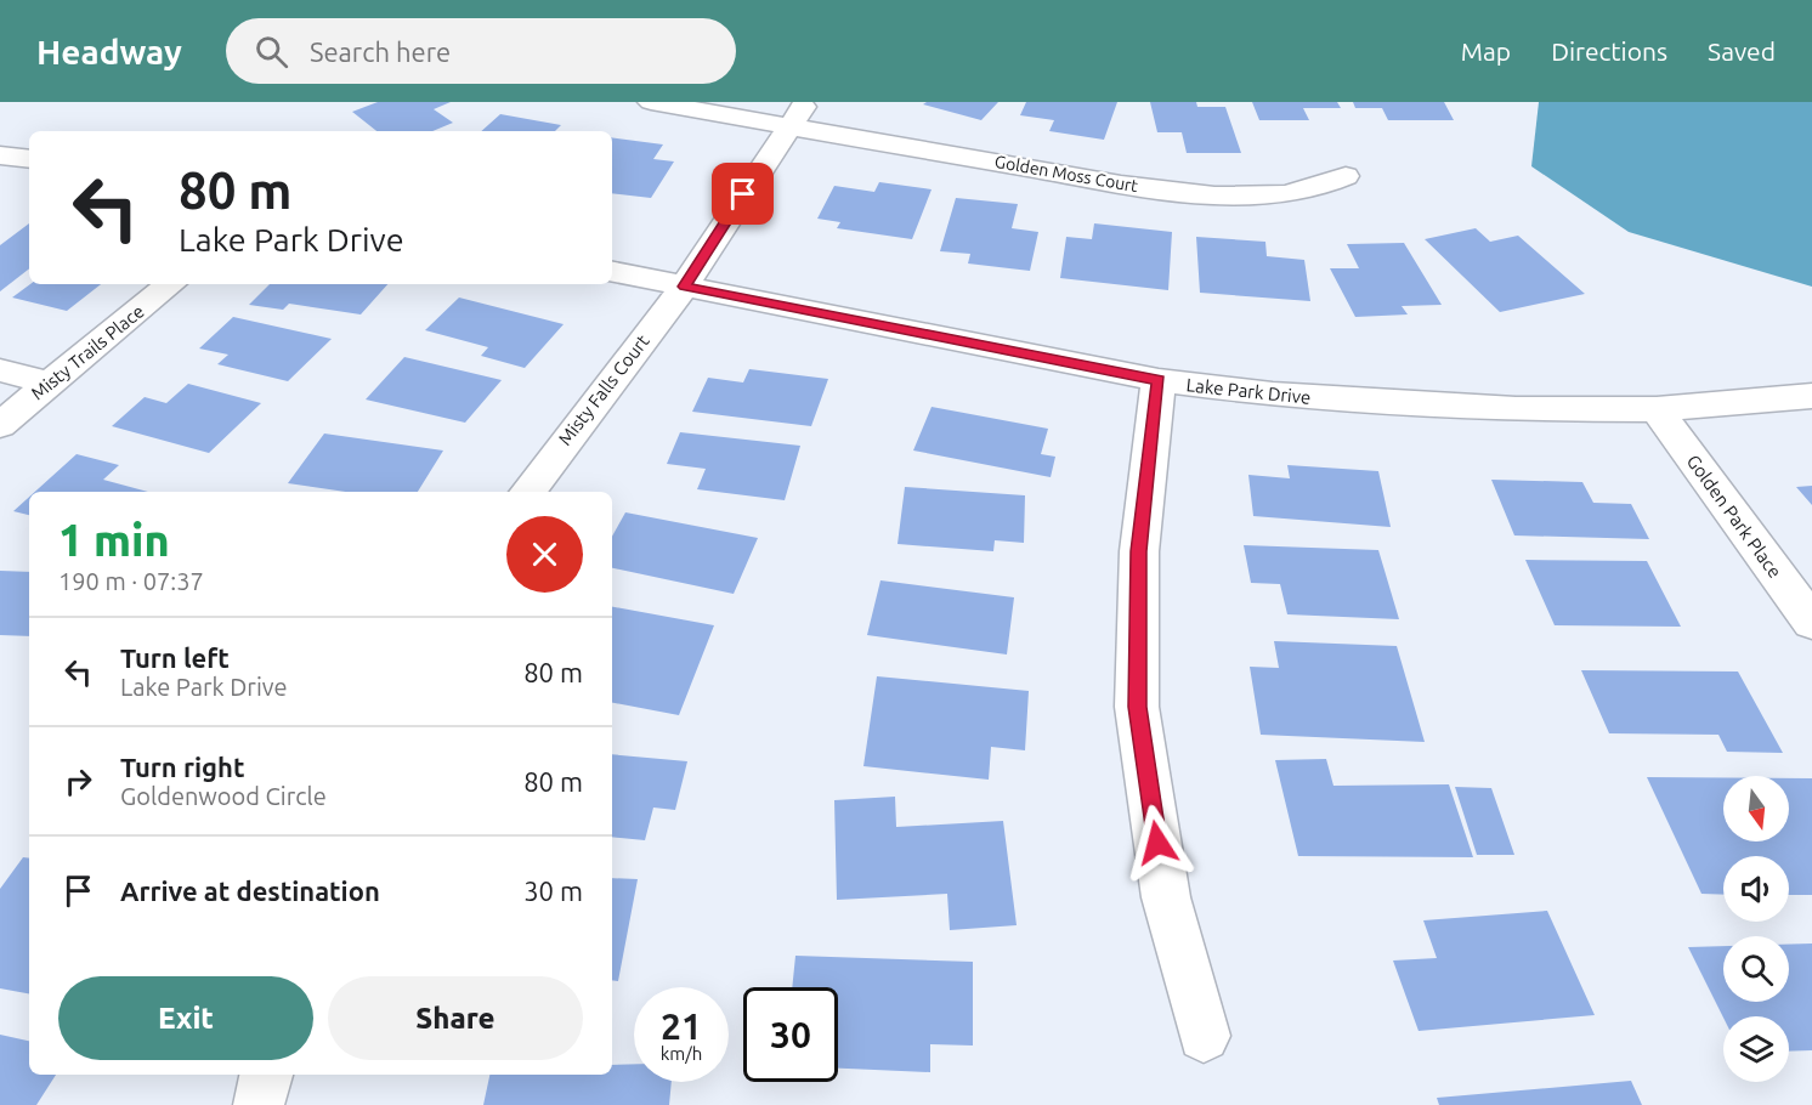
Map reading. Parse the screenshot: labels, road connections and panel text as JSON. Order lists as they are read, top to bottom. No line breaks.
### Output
{"streets":{"street":["Golden Moss Court","Misty Trails Place","Misty Falls Court","Lake Park Drive","Golden Park Place"]},"crossings":[["Golden Moss Court","Misty Falls Court"],["Misty Falls Court","Lake Park Drive"],["Lake Park Drive","Golden Park Place"]],"north":"bottom","page":{"header":"Headway","search":"Search here","nav":["Map","Directions","Saved"],"turn":["80 m","Lake Park Drive"],"heading":["1 min","190 m · 07:37"],"list":[{"name":"Turn left","note":"Lake Park Drive","value":"80 m"},{"name":"Turn right","note":"Goldenwood Circle","value":"80 m"},{"name":"Arrive at destination","value":"30 m"}],"buttons":["Exit","Share"],"speed":"21 km/h","limit":"30"}}
